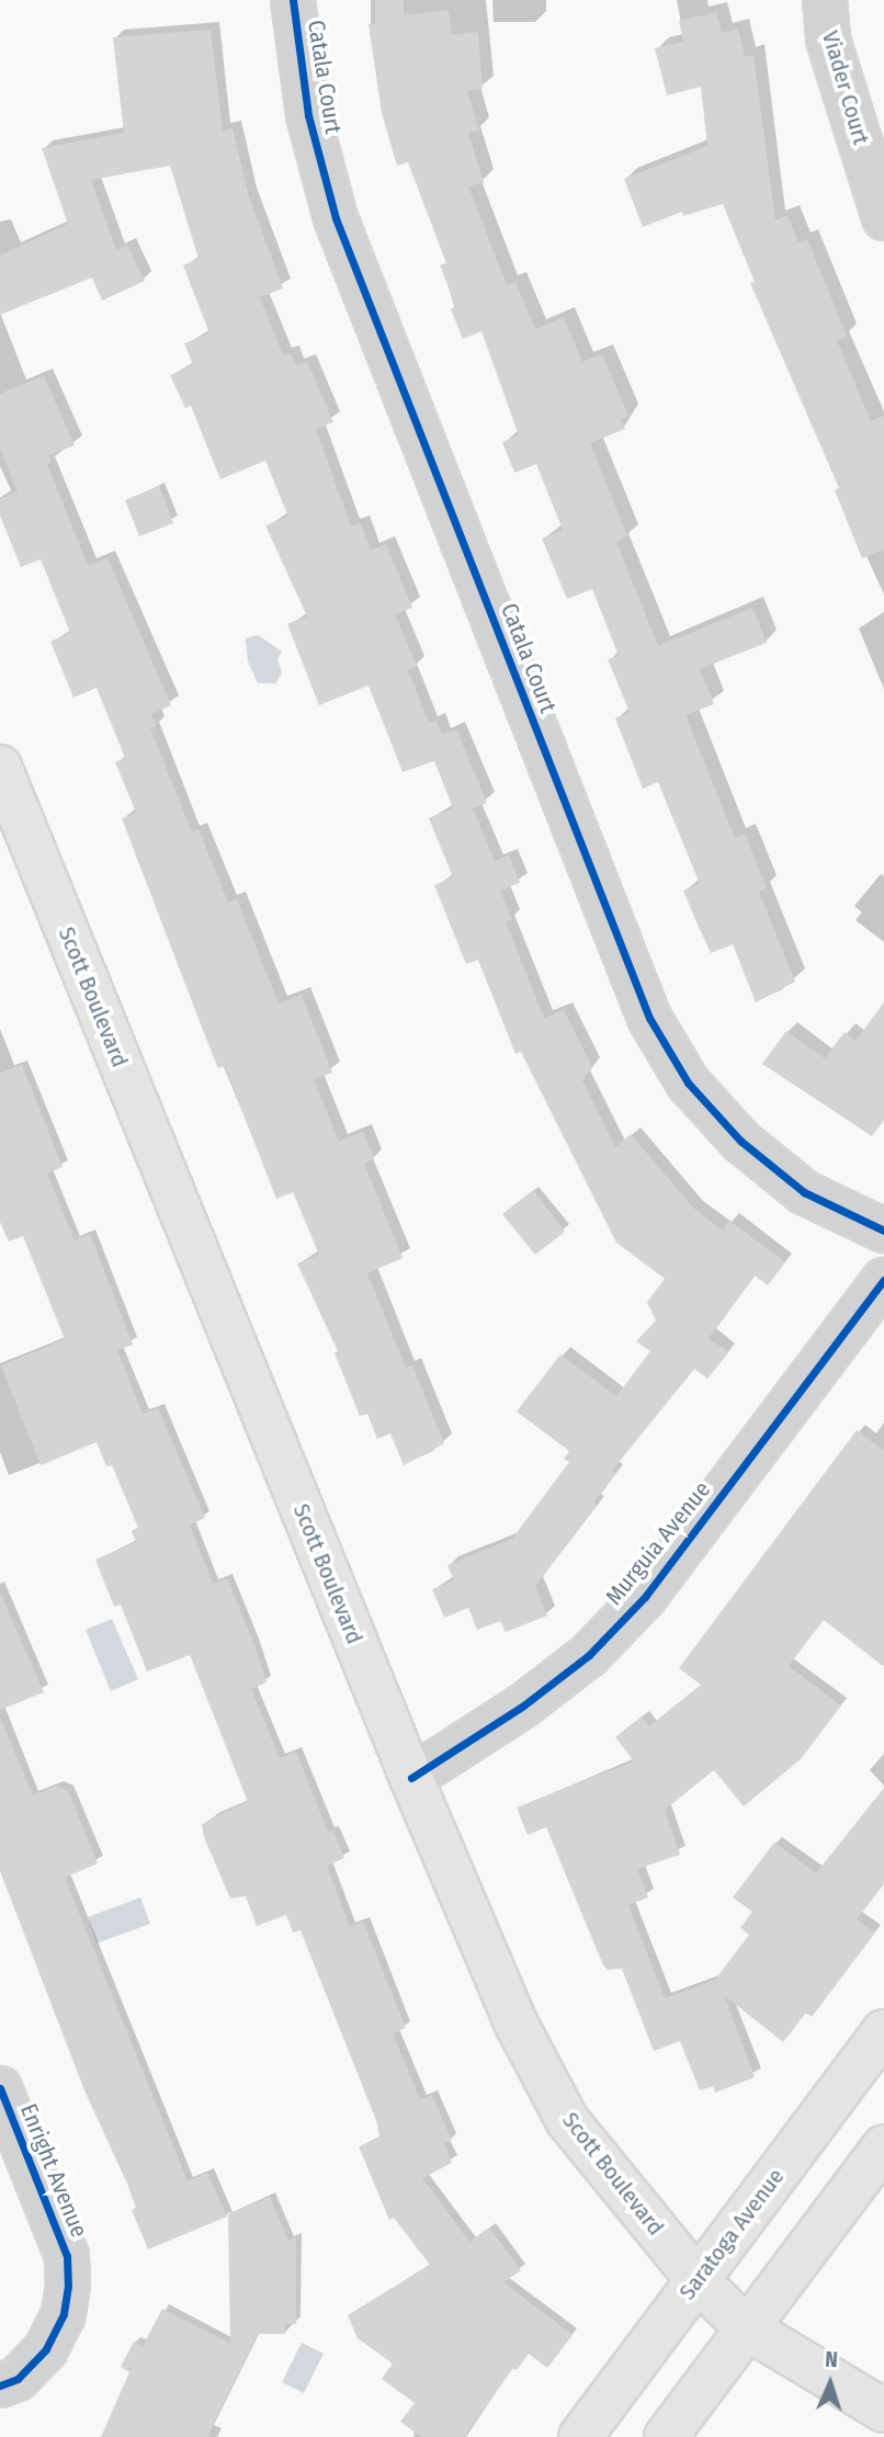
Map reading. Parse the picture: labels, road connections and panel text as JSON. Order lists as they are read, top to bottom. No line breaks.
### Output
{"streets":{"main road":["Scott Boulevard","Saratoga Avenue"],"street":["Catala Court","Viader Court","Murguia Avenue","Enright Avenue"]},"crossings":[["Scott Boulevard","Murguia Avenue"],["Scott Boulevard","Saratoga Avenue"]],"north":"top"}
